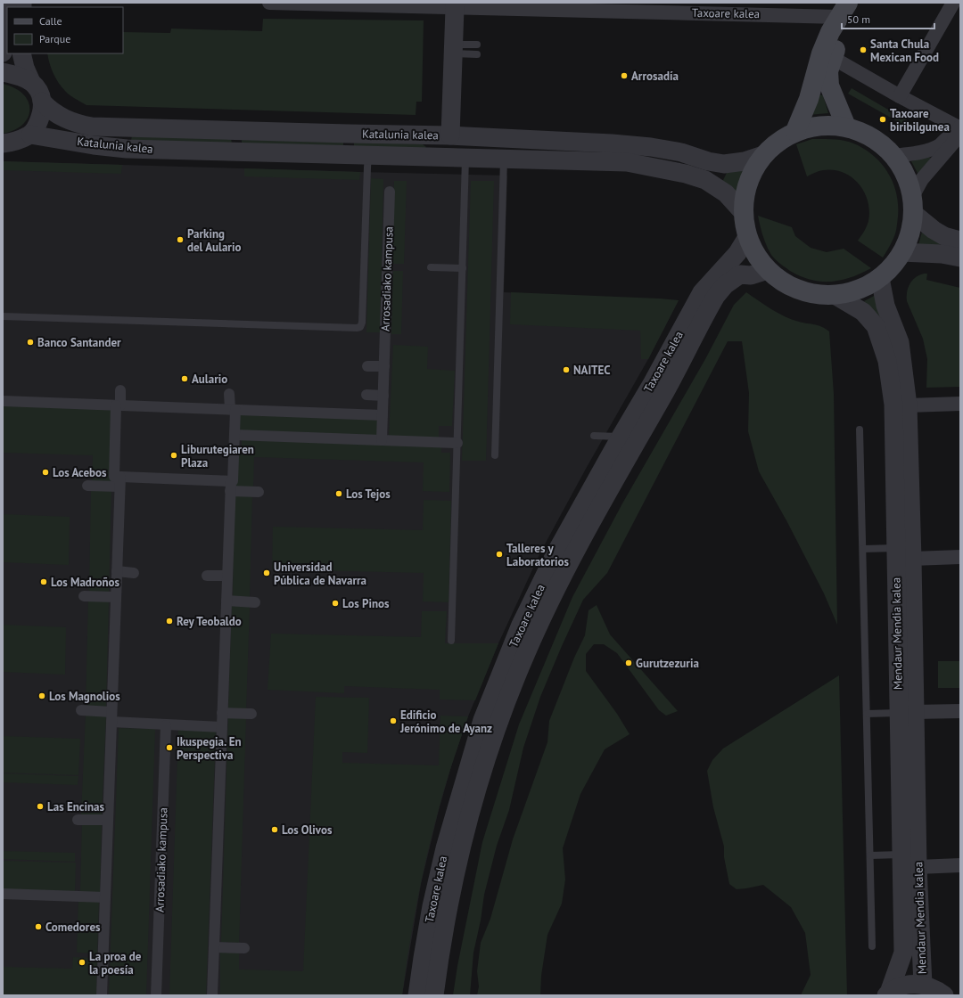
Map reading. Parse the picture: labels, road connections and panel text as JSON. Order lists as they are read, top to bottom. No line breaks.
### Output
{"streets":{"main road":["Taxoare kalea"],"street":["Katalunia kalea","Arrosadiako kampusa","Mendaur Mendia kalea"]},"places":["Santa Chula Mexican Food","Arrosadía","Taxoare biribilgunea","Parking del Aulario","Banco Santander","NAITEC","Aulario","Liburutegiaren Plaza","Los Acebos","Los Tejos","Talleres y Laboratorios","Universidad Pública de Navarra","Los Madroños","Los Pinos","Rey Teobaldo","Gurutzezuria","Los Magnolios","Edificio Jerónimo de Ayanz","Ikuspegia. En Perspectiva","Las Encinas","Los Olivos","Comedores","La proa de la poesía"],"legend":["Calle","Parque"],"scale_bar":"50 m"}
